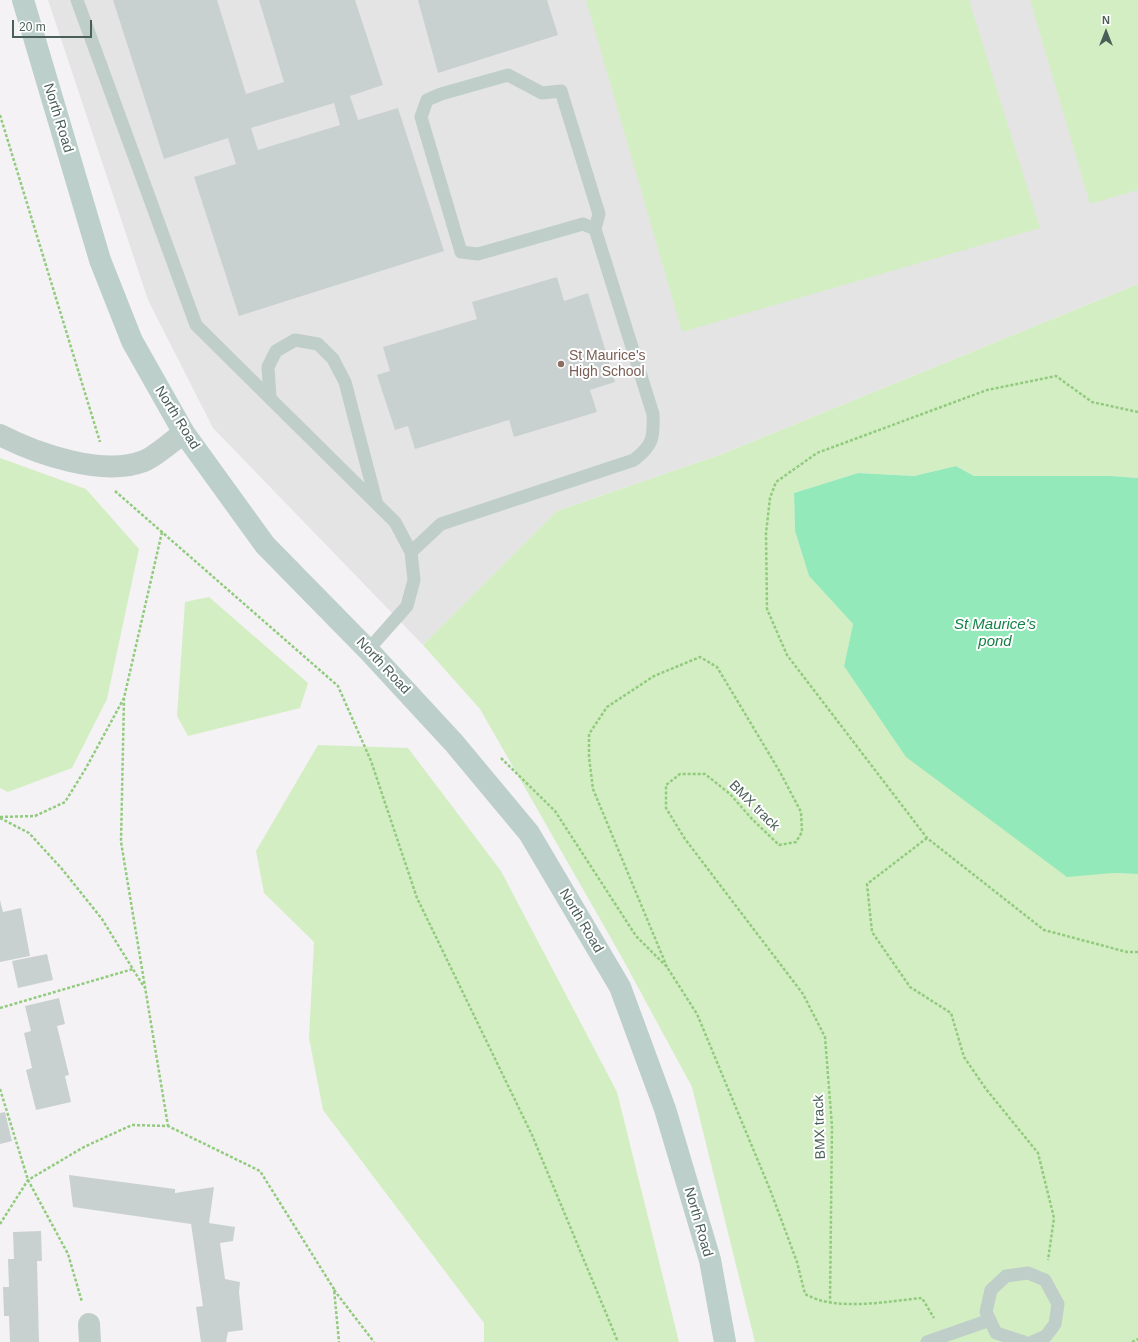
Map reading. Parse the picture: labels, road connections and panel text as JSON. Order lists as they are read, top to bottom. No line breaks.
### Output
{"streets":{"main road":["North Road"],"path":["BMX track"]},"water":["St Maurice's pond"],"places":["St Maurice's High School"],"scale_bar":"20 m","north":"top"}
